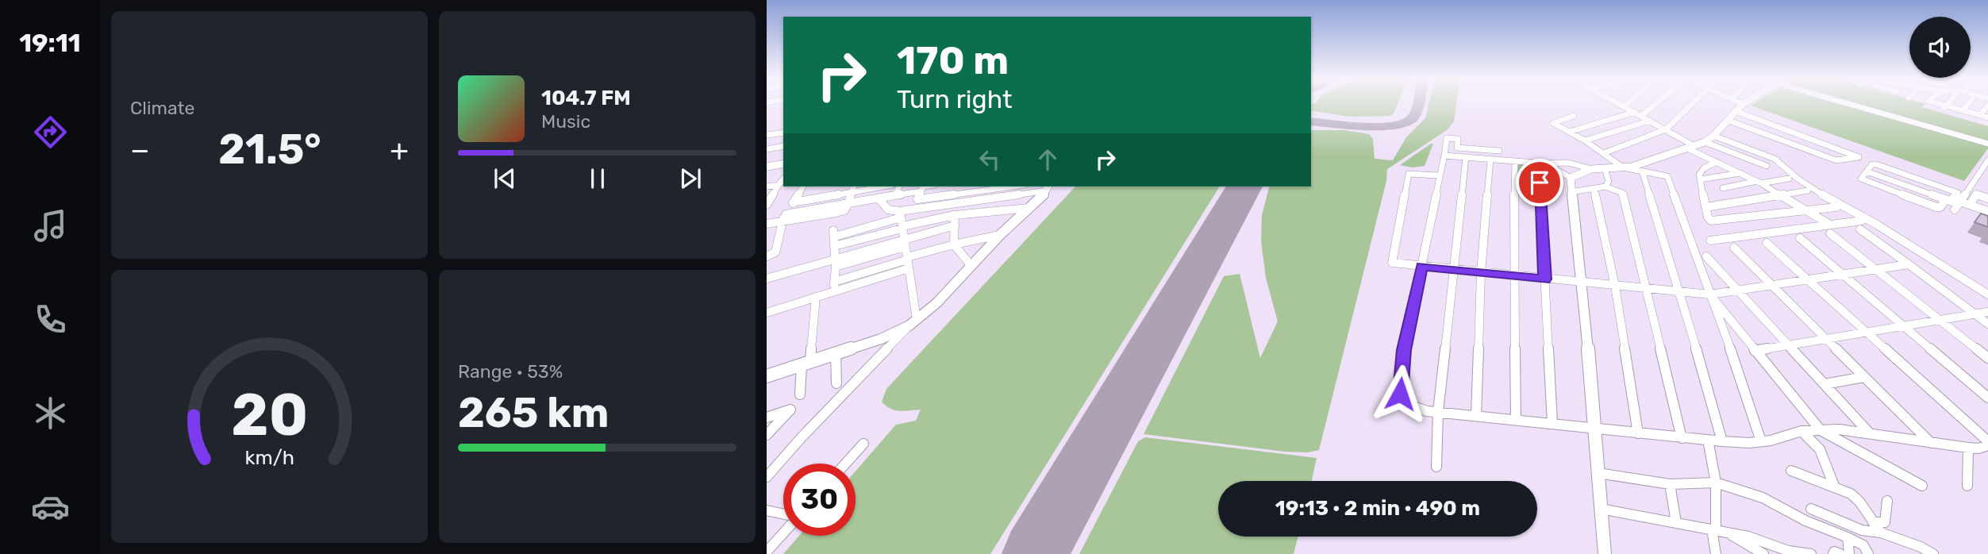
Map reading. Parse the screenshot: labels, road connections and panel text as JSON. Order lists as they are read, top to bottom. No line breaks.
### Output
{"page":{"tabs":"19:11","tile":["Climate",["Range · 53%","265 km"]],"turn":["170 m","Turn right"],"song":["104.7 FM","Music"],"heat":["−","21.5°","+"],"limit":"30","trip":"19:13 · 2 min · 490 m","gauge":["20","km/h"]}}
